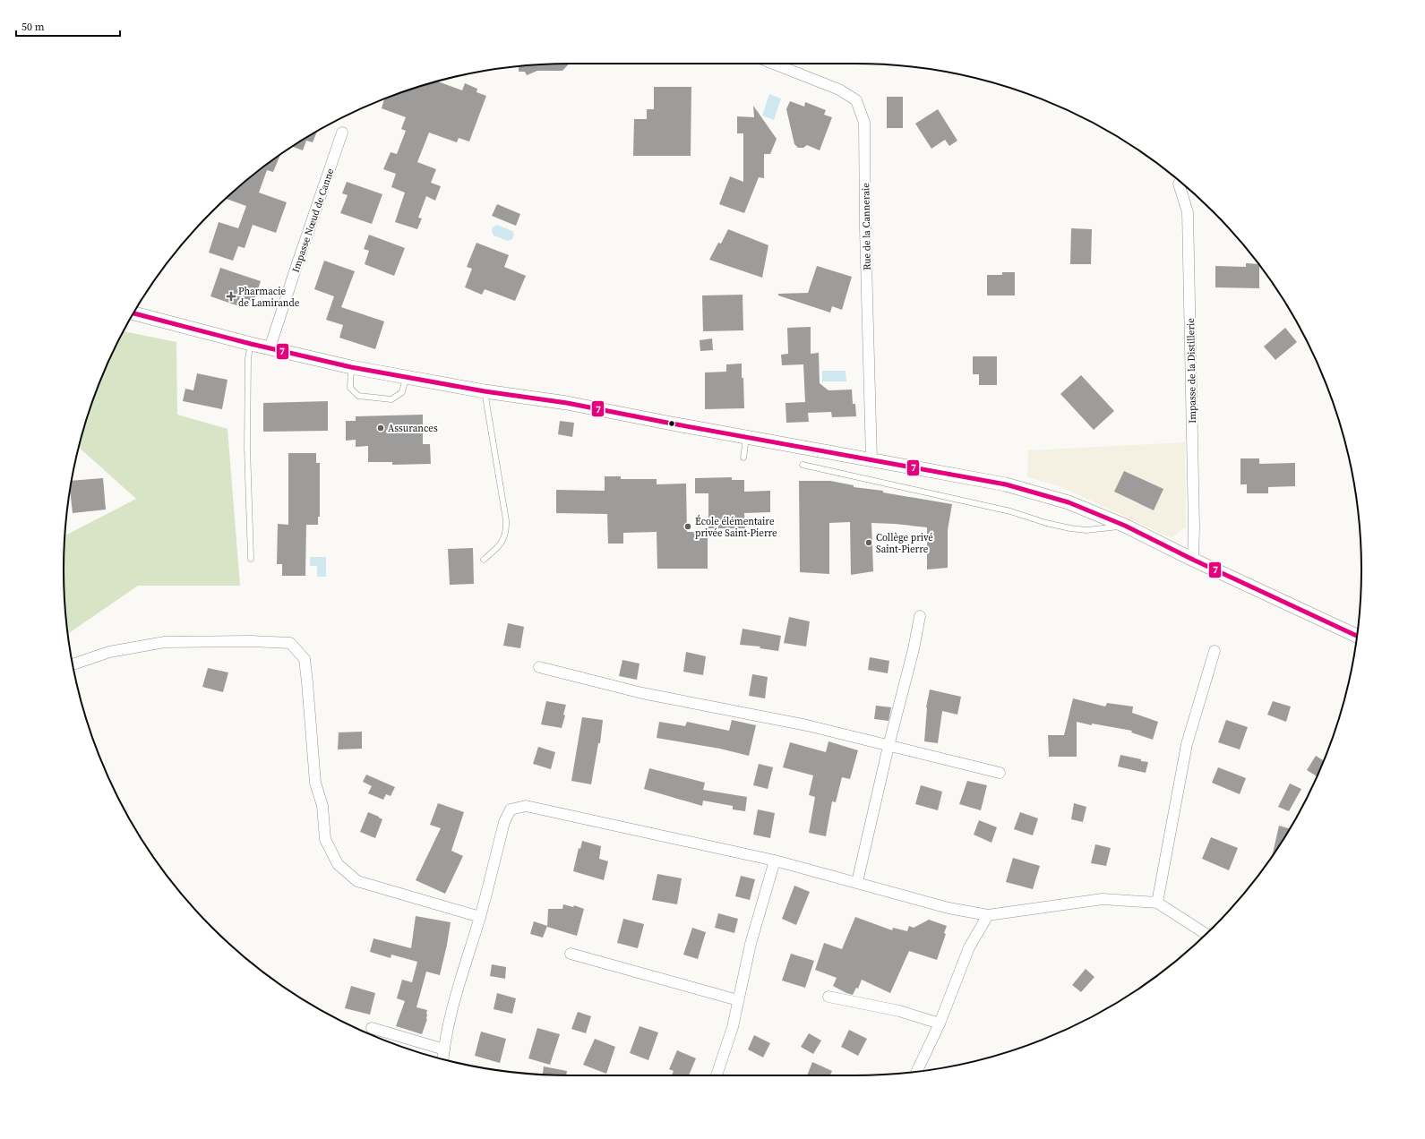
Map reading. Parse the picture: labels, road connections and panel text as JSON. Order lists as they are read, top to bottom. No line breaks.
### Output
{"streets":{"street":["Impasse Nœud de Canne","Rue de la Canneraie","Impasse de la Distillerie"]},"places":{"health":["Pharmacie de Lamirande"],"other":["Assurances","École élémentaire privée Saint-Pierre","Collège privé Saint-Pierre"]},"lines":["transit line 7"],"scale_bar":"50 m"}
